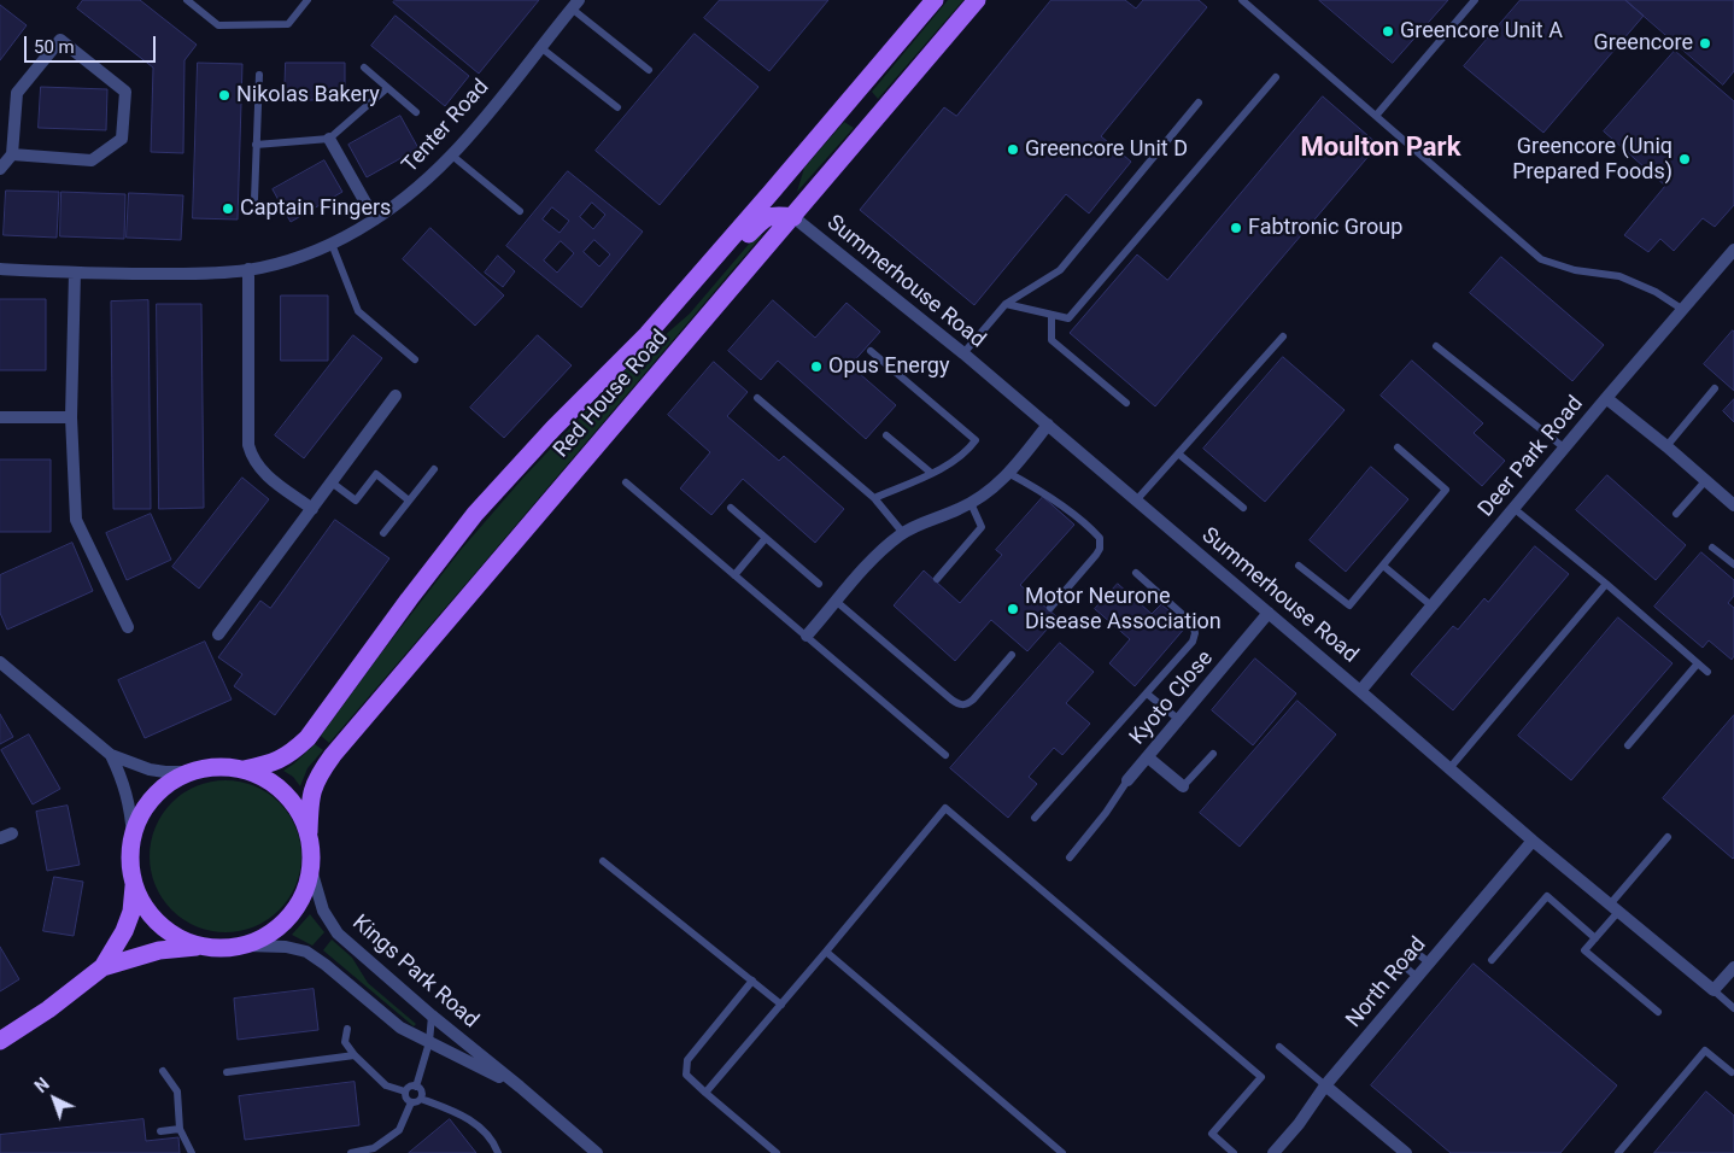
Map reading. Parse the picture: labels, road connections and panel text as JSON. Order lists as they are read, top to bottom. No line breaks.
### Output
{"streets":{"main road":["Red House Road"],"street":["Tenter Road","Summerhouse Road","Deer Park Road","Kyoto Close","Kings Park Road","North Road"]},"crossings":[["Summerhouse Road","Red House Road"],["Summerhouse Road","Deer Park Road"],["Summerhouse Road","Kyoto Close"],["Summerhouse Road","North Road"],["Red House Road","Kings Park Road"]],"districts":["Moulton Park"],"places":["Greencore Unit A","Greencore","Nikolas Bakery","Greencore Unit D","Greencore (Uniq Prepared Foods)","Captain Fingers","Fabtronic Group","Opus Energy","Motor Neurone Disease Association"],"scale_bar":"50 m","north":"top left"}
